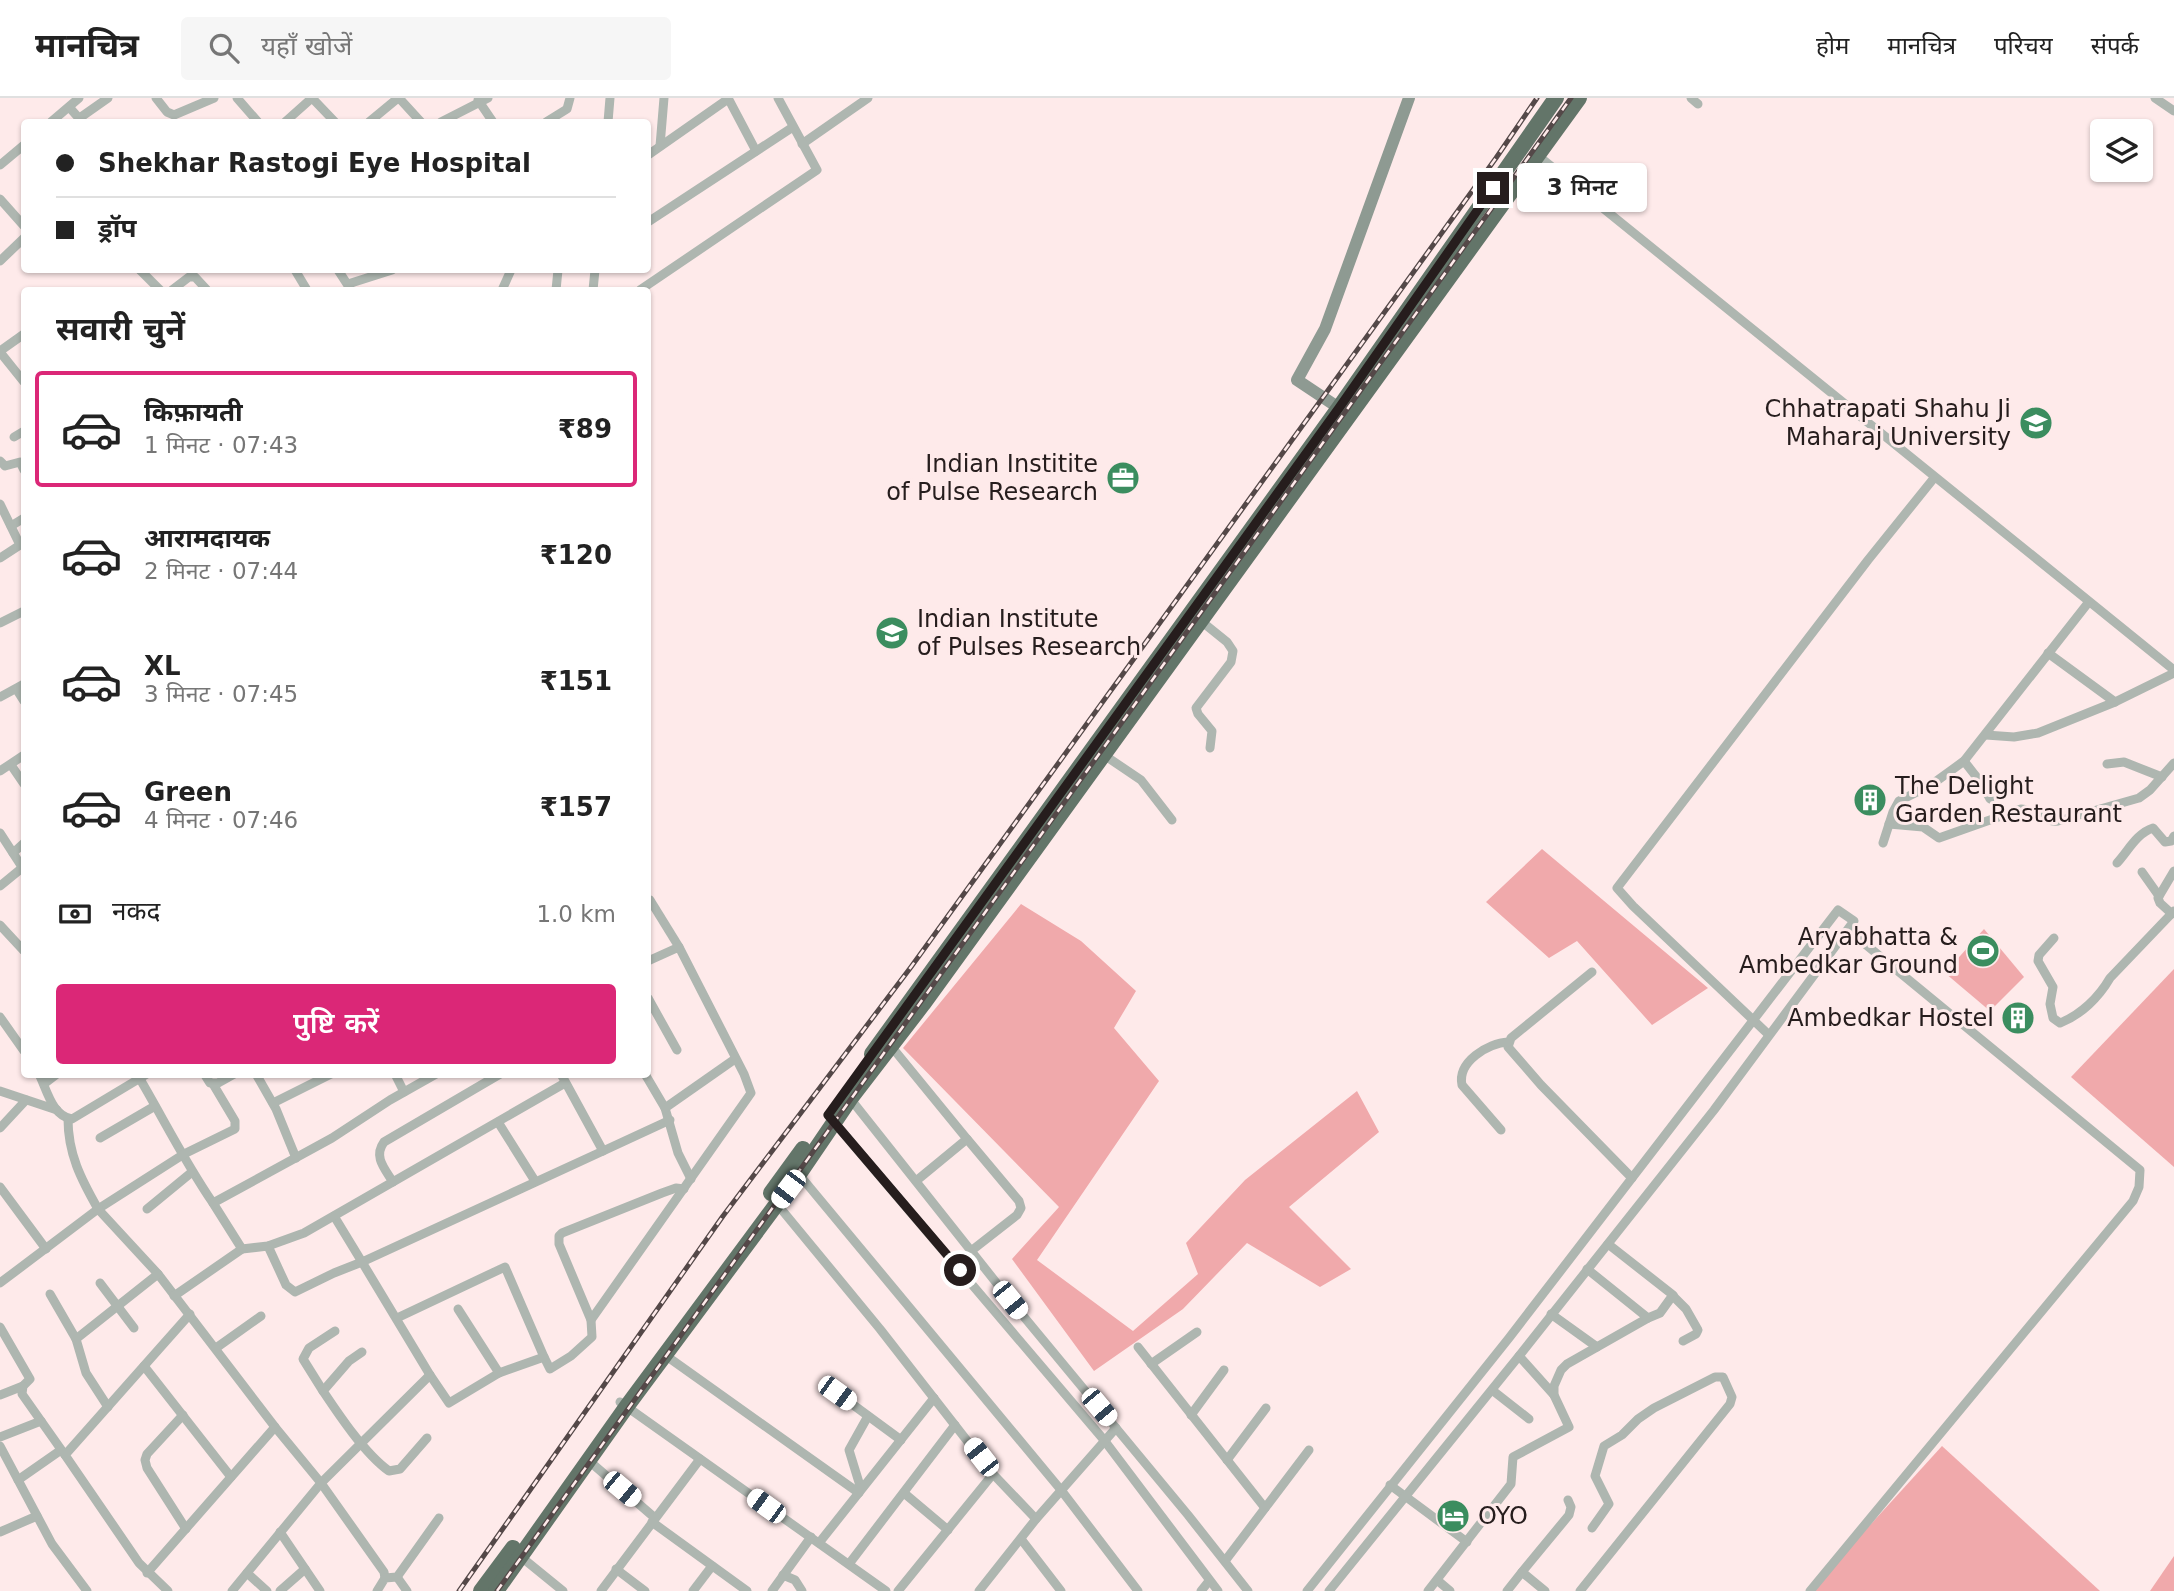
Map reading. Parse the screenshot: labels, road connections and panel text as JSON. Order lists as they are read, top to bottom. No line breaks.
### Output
{"places":{"school or university":["Chhatrapati Shahu Ji Maharaj University","Indian Institute of Pulses Research"],"office":["Indian Institite of Pulse Research"],"building":["The Delight Garden Restaurant","Ambedkar Hostel"],"sports":["Aryabhatta & Ambedkar Ground"],"hotel":["OYO"]},"page":{"header":"मानचित्र","search":"यहाँ खोजें","nav":["होम","मानचित्र","परिचय","संपर्क"],"banner":["Shekhar Rastogi Eye Hospital","ड्रॉप"],"bubble":"3 मिनट","heading":"सवारी चुनें","list":[{"name":"किफ़ायती","note":"1 मिनट · 07:43","value":"₹89"},{"name":"आरामदायक","note":"2 मिनट · 07:44","value":"₹120"},{"name":"XL","note":"3 मिनट · 07:45","value":"₹151"},{"name":"Green","note":"4 मिनट · 07:46","value":"₹157"}],"pay":["नकद","1.0 km"],"buttons":"पुष्टि करें"}}
